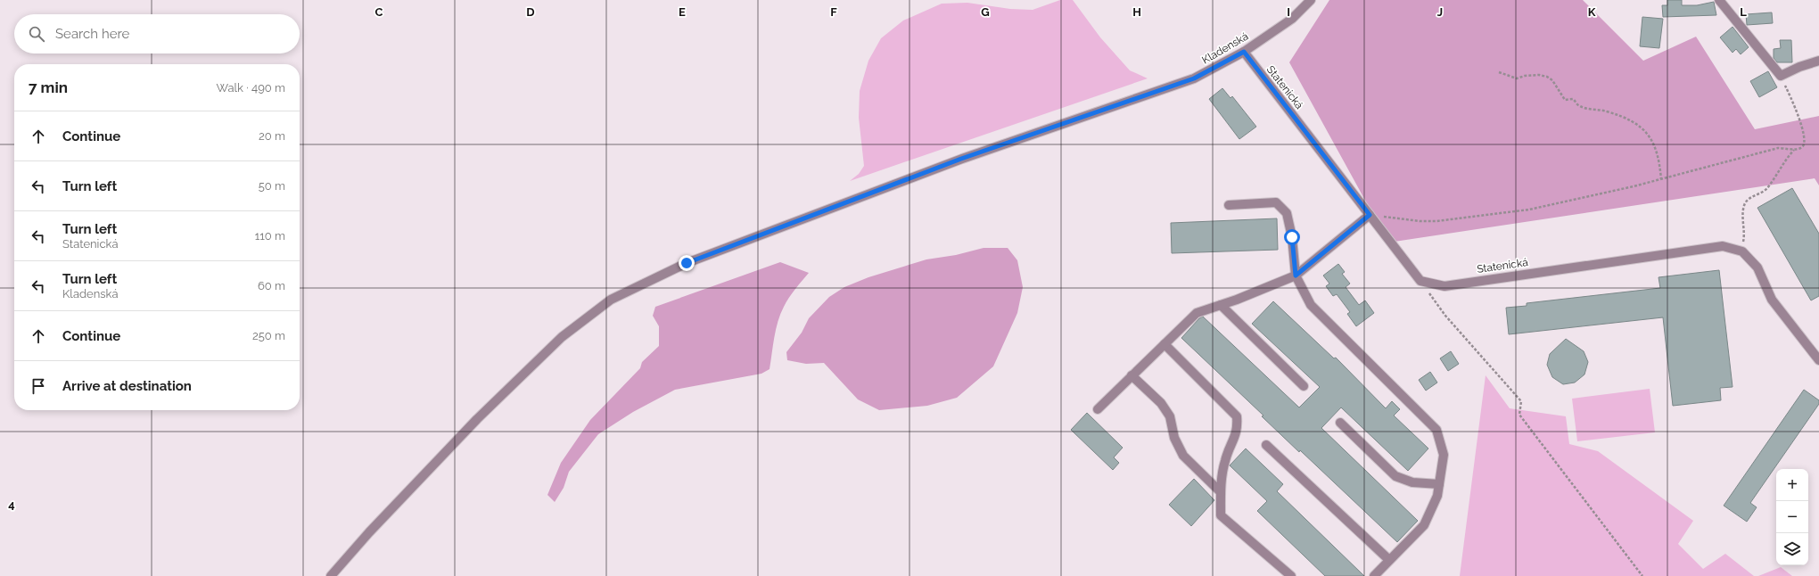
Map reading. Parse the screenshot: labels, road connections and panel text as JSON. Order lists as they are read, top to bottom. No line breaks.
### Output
{"streets":{"street":["Kladenská","Statenická"]},"crossings":[["Kladenská","Statenická"]],"page":{"search":"Search here","heading":["7 min","Walk · 490 m"],"list":[["Continue","20 m"],["Turn left","50 m"],["Turn left","Statenická","110 m"],["Turn left","Kladenská","60 m"],["Continue","250 m"],"Arrive at destination"],"map_buttons":["+","−"]},"grid":{"columns":["C","D","E","F","G","H","I","J","K","L"],"rows":["4"]}}
